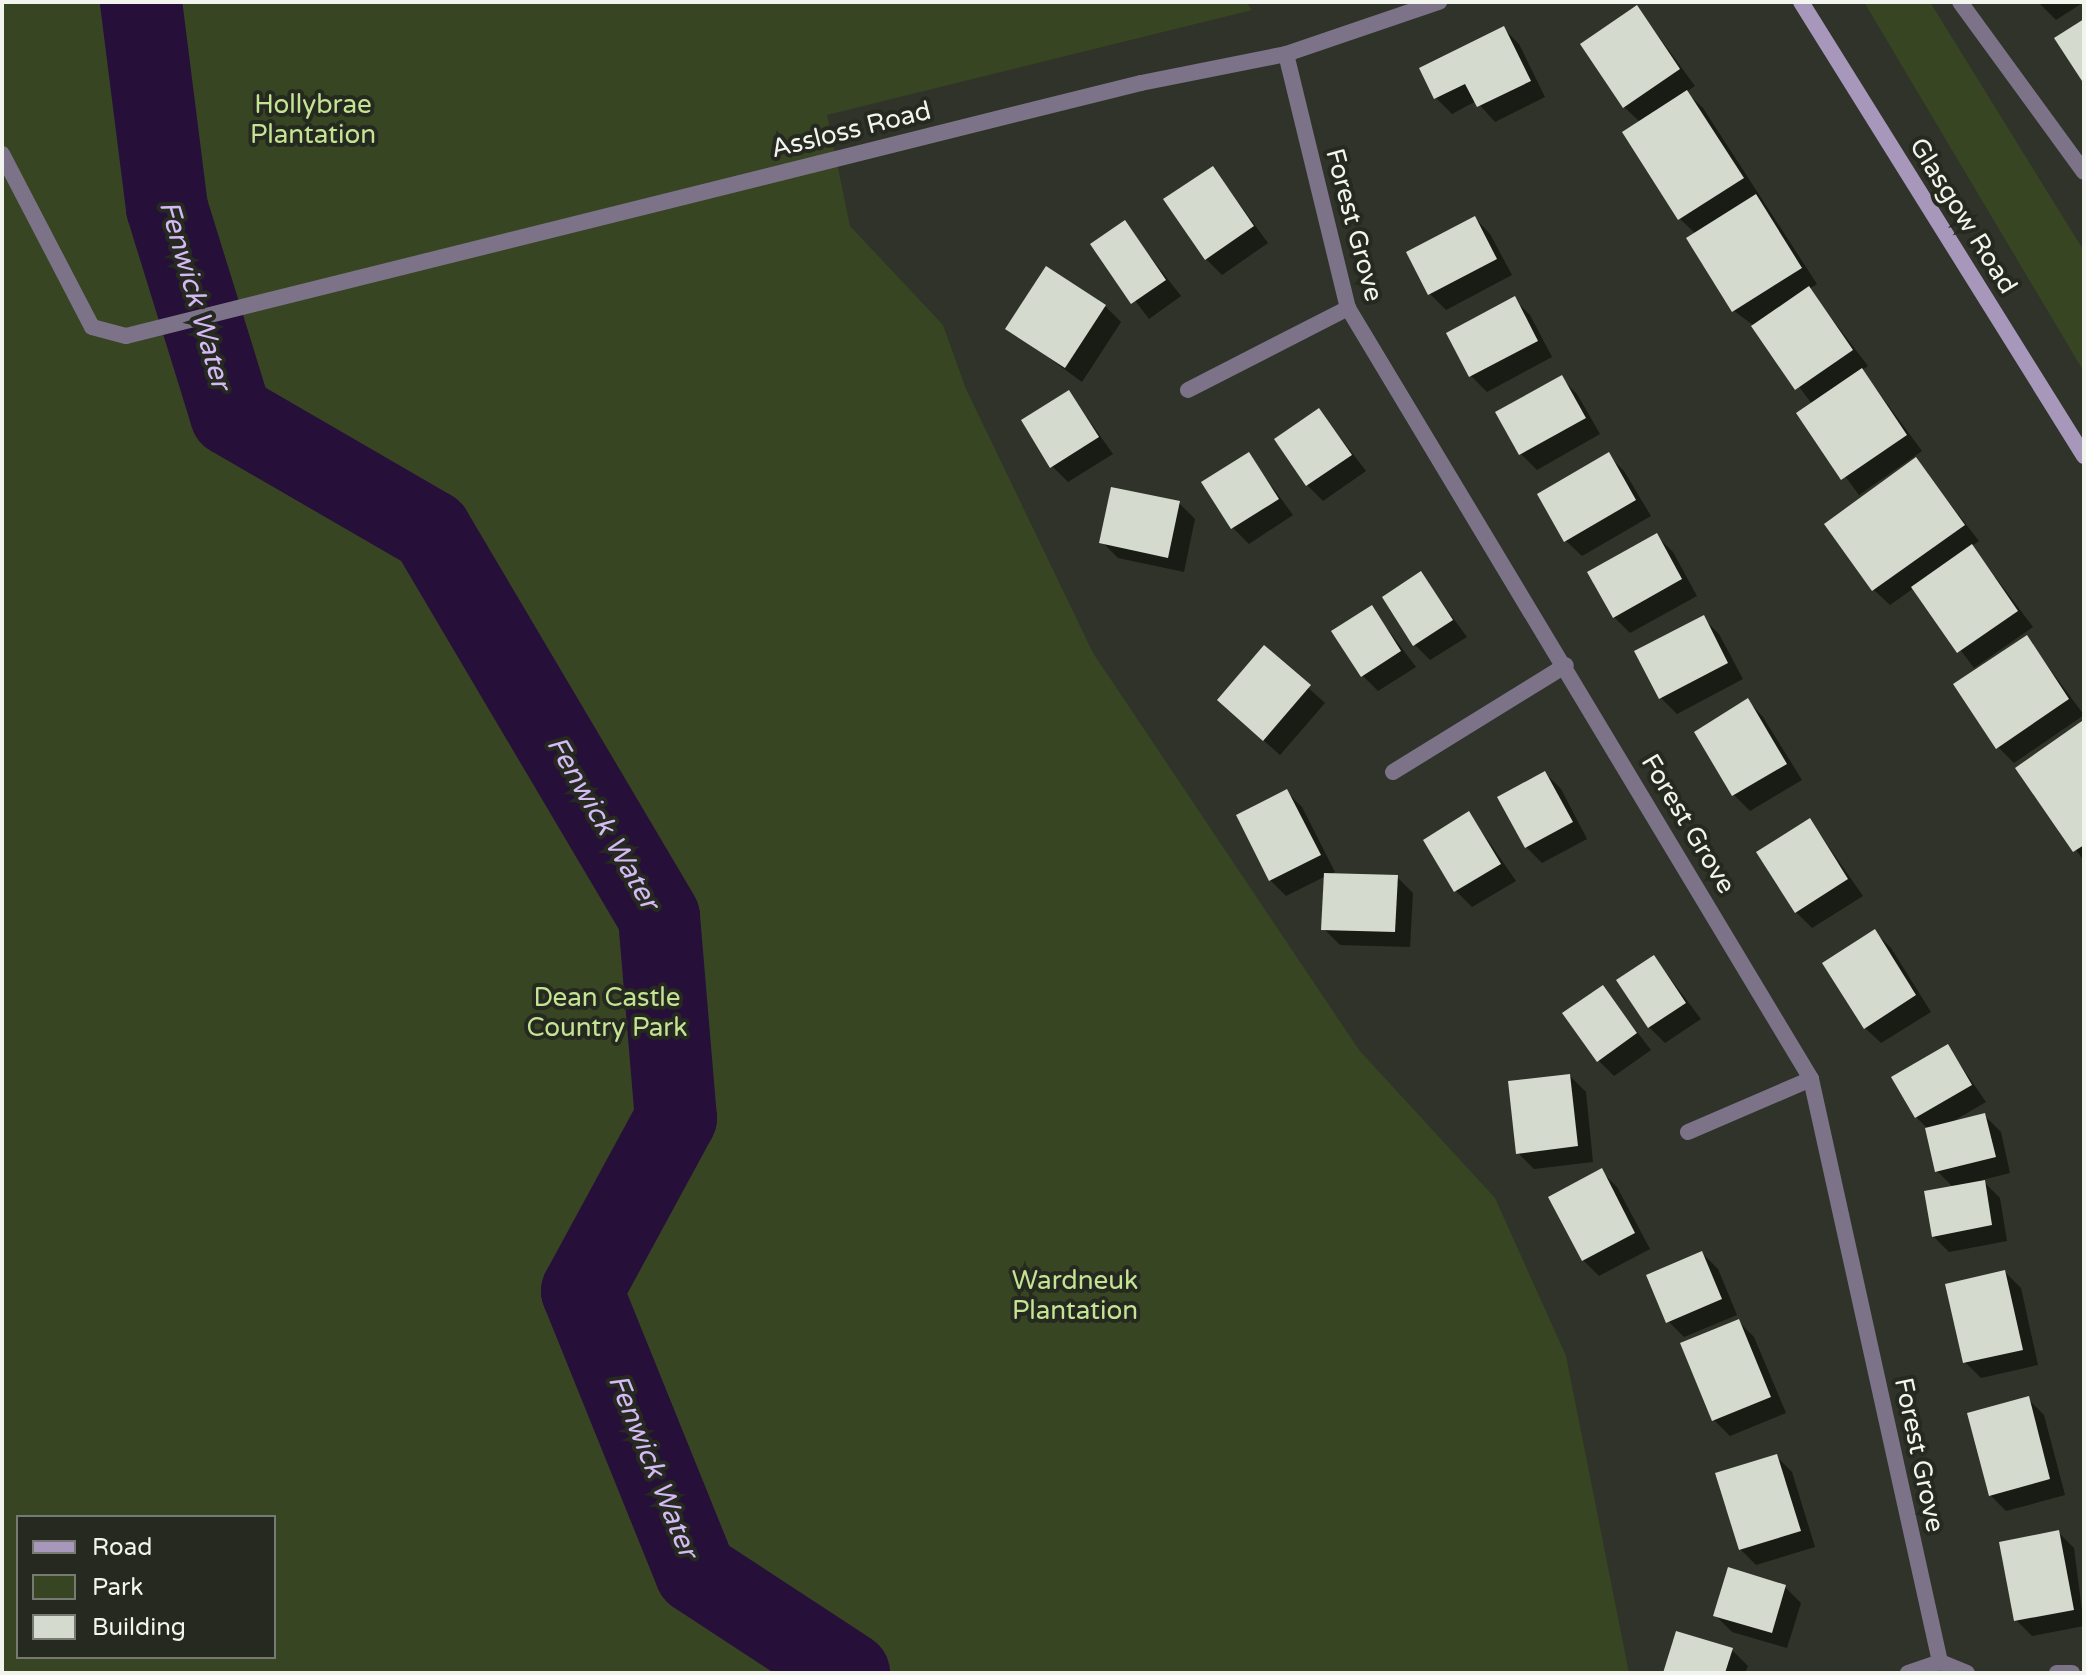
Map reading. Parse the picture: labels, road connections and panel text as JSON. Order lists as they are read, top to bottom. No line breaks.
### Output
{"streets":{"main road":["Glasgow Road"],"street":["Assloss Road","Forest Grove"]},"crossings":[["Assloss Road","Forest Grove"]],"water":["Fenwick Water"],"parks":["Hollybrae Plantation","Dean Castle Country Park","Wardneuk Plantation"],"legend":["Road","Park","Building"]}
